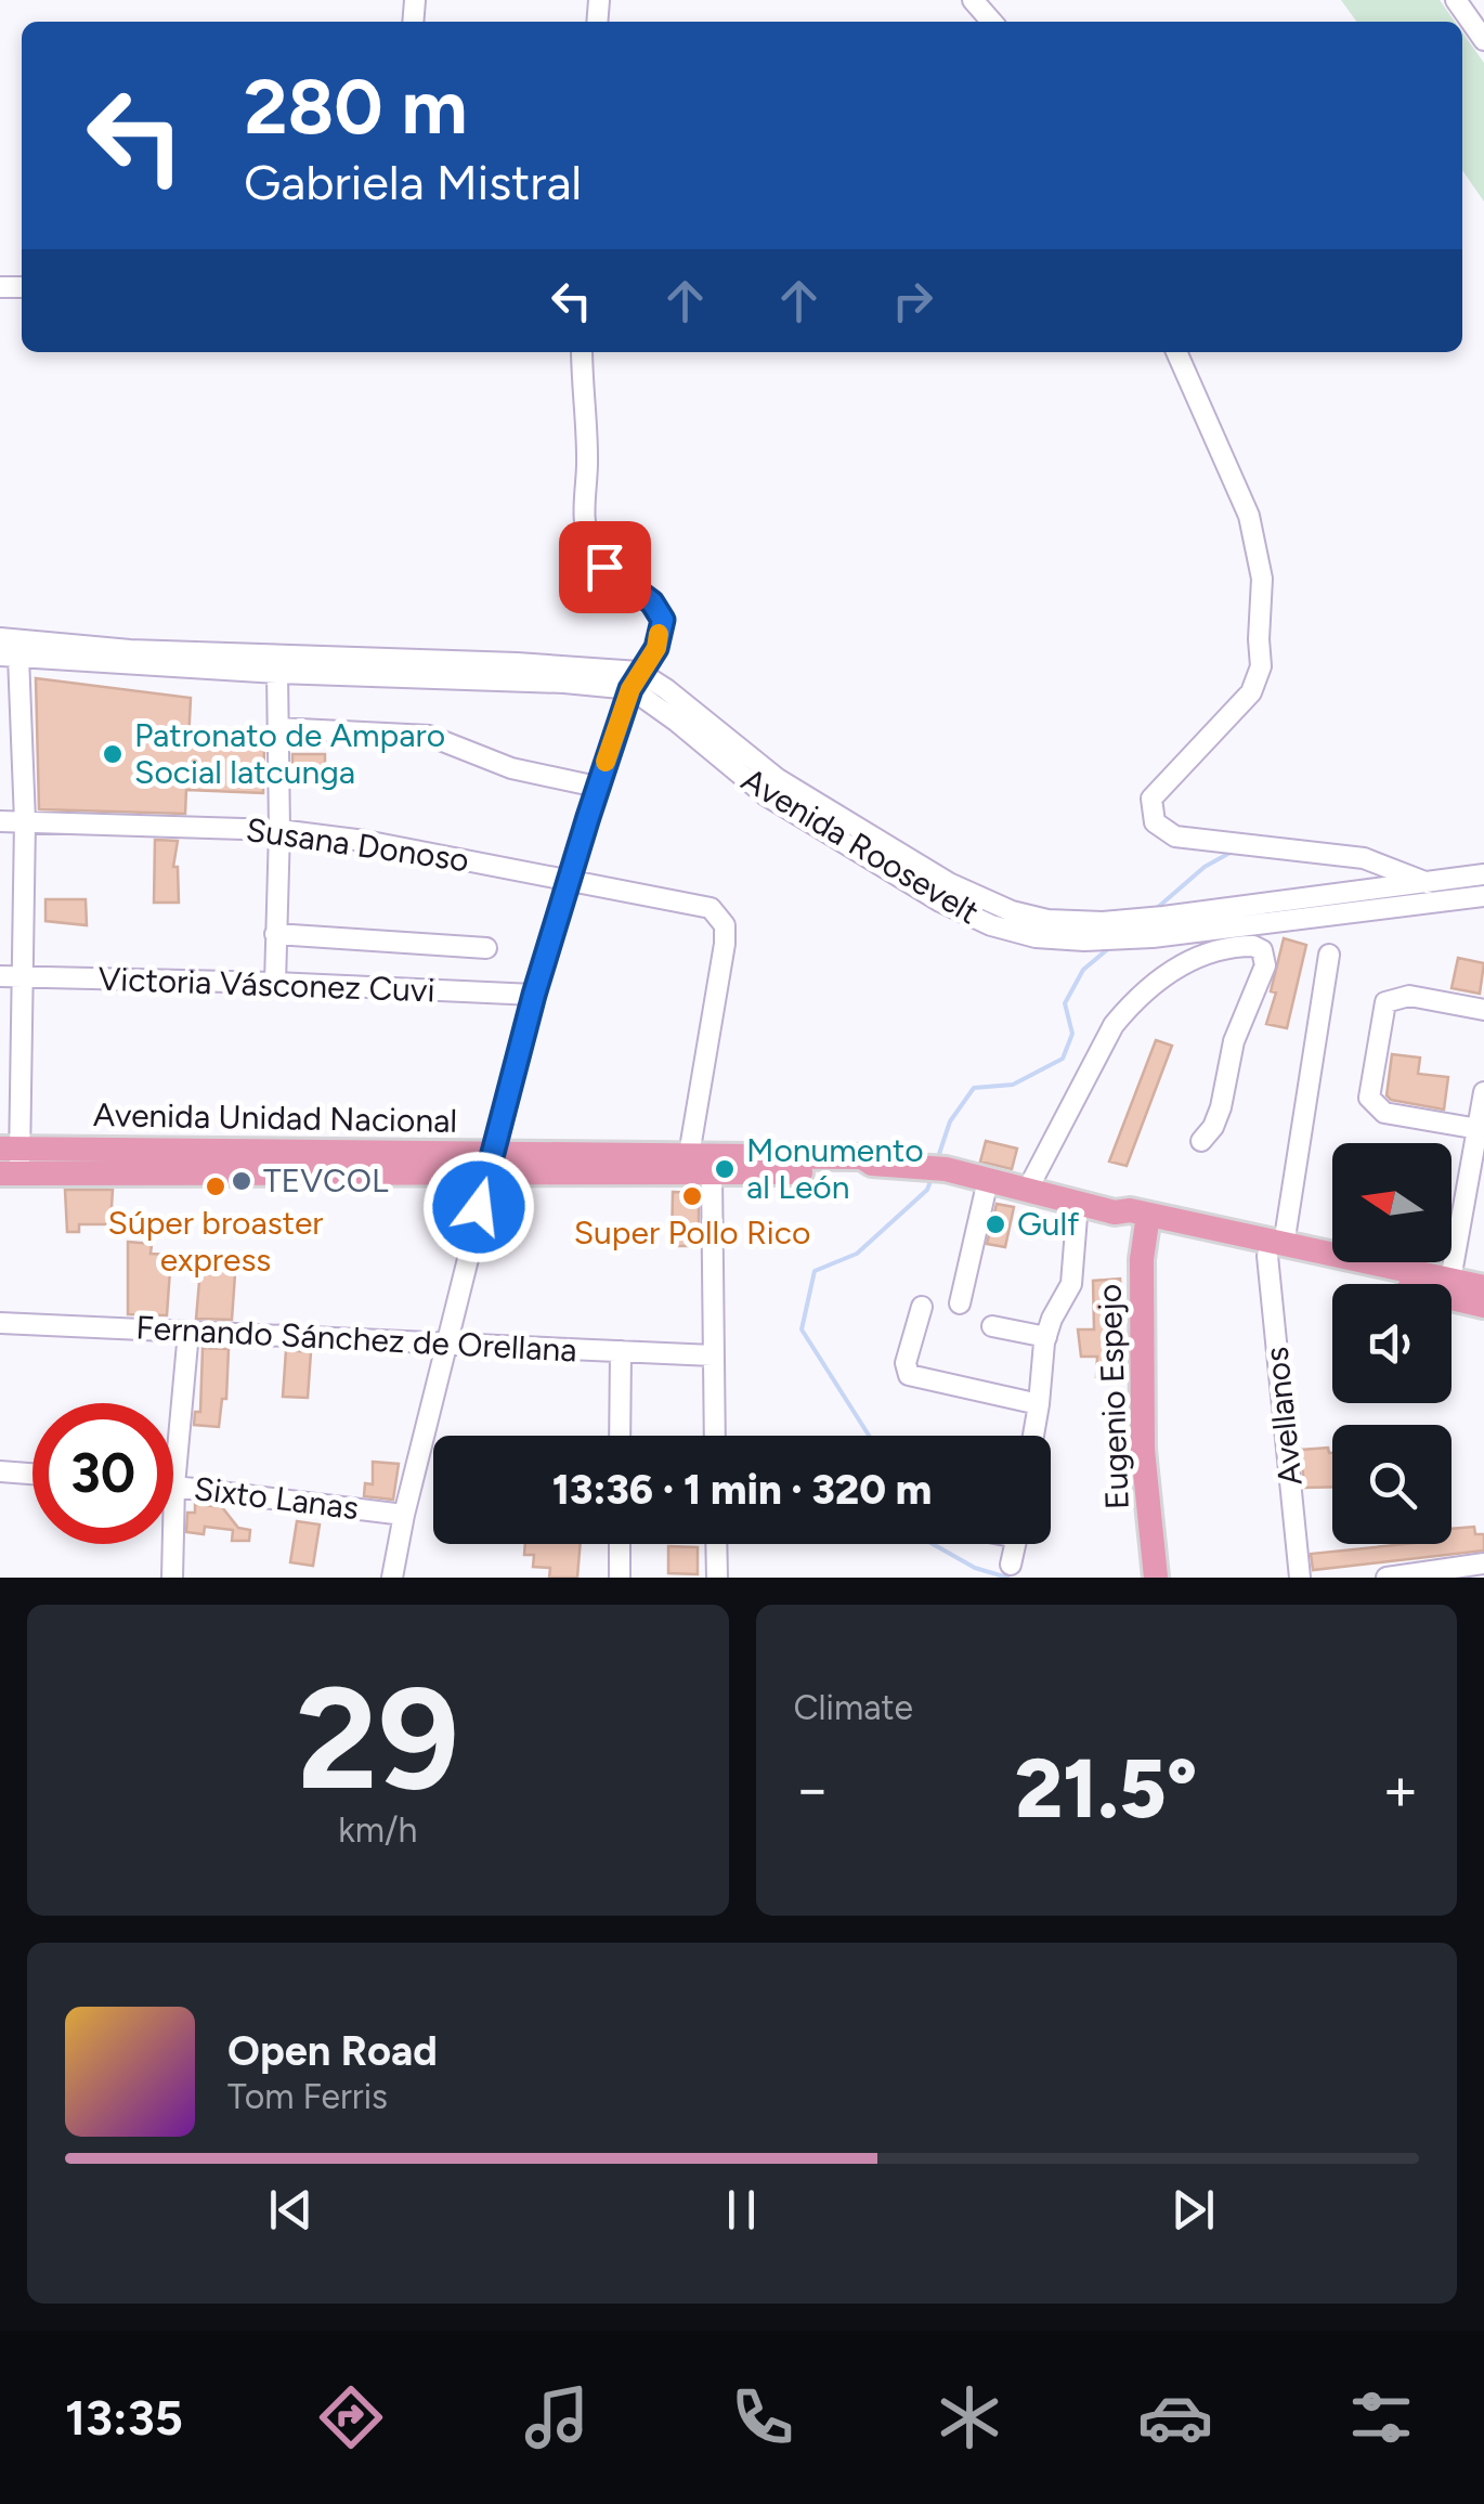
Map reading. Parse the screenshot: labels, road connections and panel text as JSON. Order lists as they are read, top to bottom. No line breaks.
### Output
{"streets":{"main road":["Avenida Unidad Nacional","Eugenio Espejo"],"street":["Susana Donoso","Avenida Roosevelt","Victoria Vásconez Cuvi","Fernando Sánchez de Orellana","Avellanos","Sixto Lanas"]},"crossings":[["Susana Donoso","Avenida Unidad Nacional"],["Avenida Unidad Nacional","Eugenio Espejo"],["Avenida Unidad Nacional","Avellanos"]],"places":["Patronato de Amparo Social latcunga","Monumento al León","TEVCOL","Súper broaster express","Super Pollo Rico","Gulf"],"north":"left","page":{"turn":["280 m","Gabriela Mistral"],"limit":"30","trip":"13:36 · 1 min · 320 m","tile":[["29","km/h"],"Climate"],"heat":["−","21.5°","+"],"song":["Open Road","Tom Ferris"],"tabs":"13:35"}}
